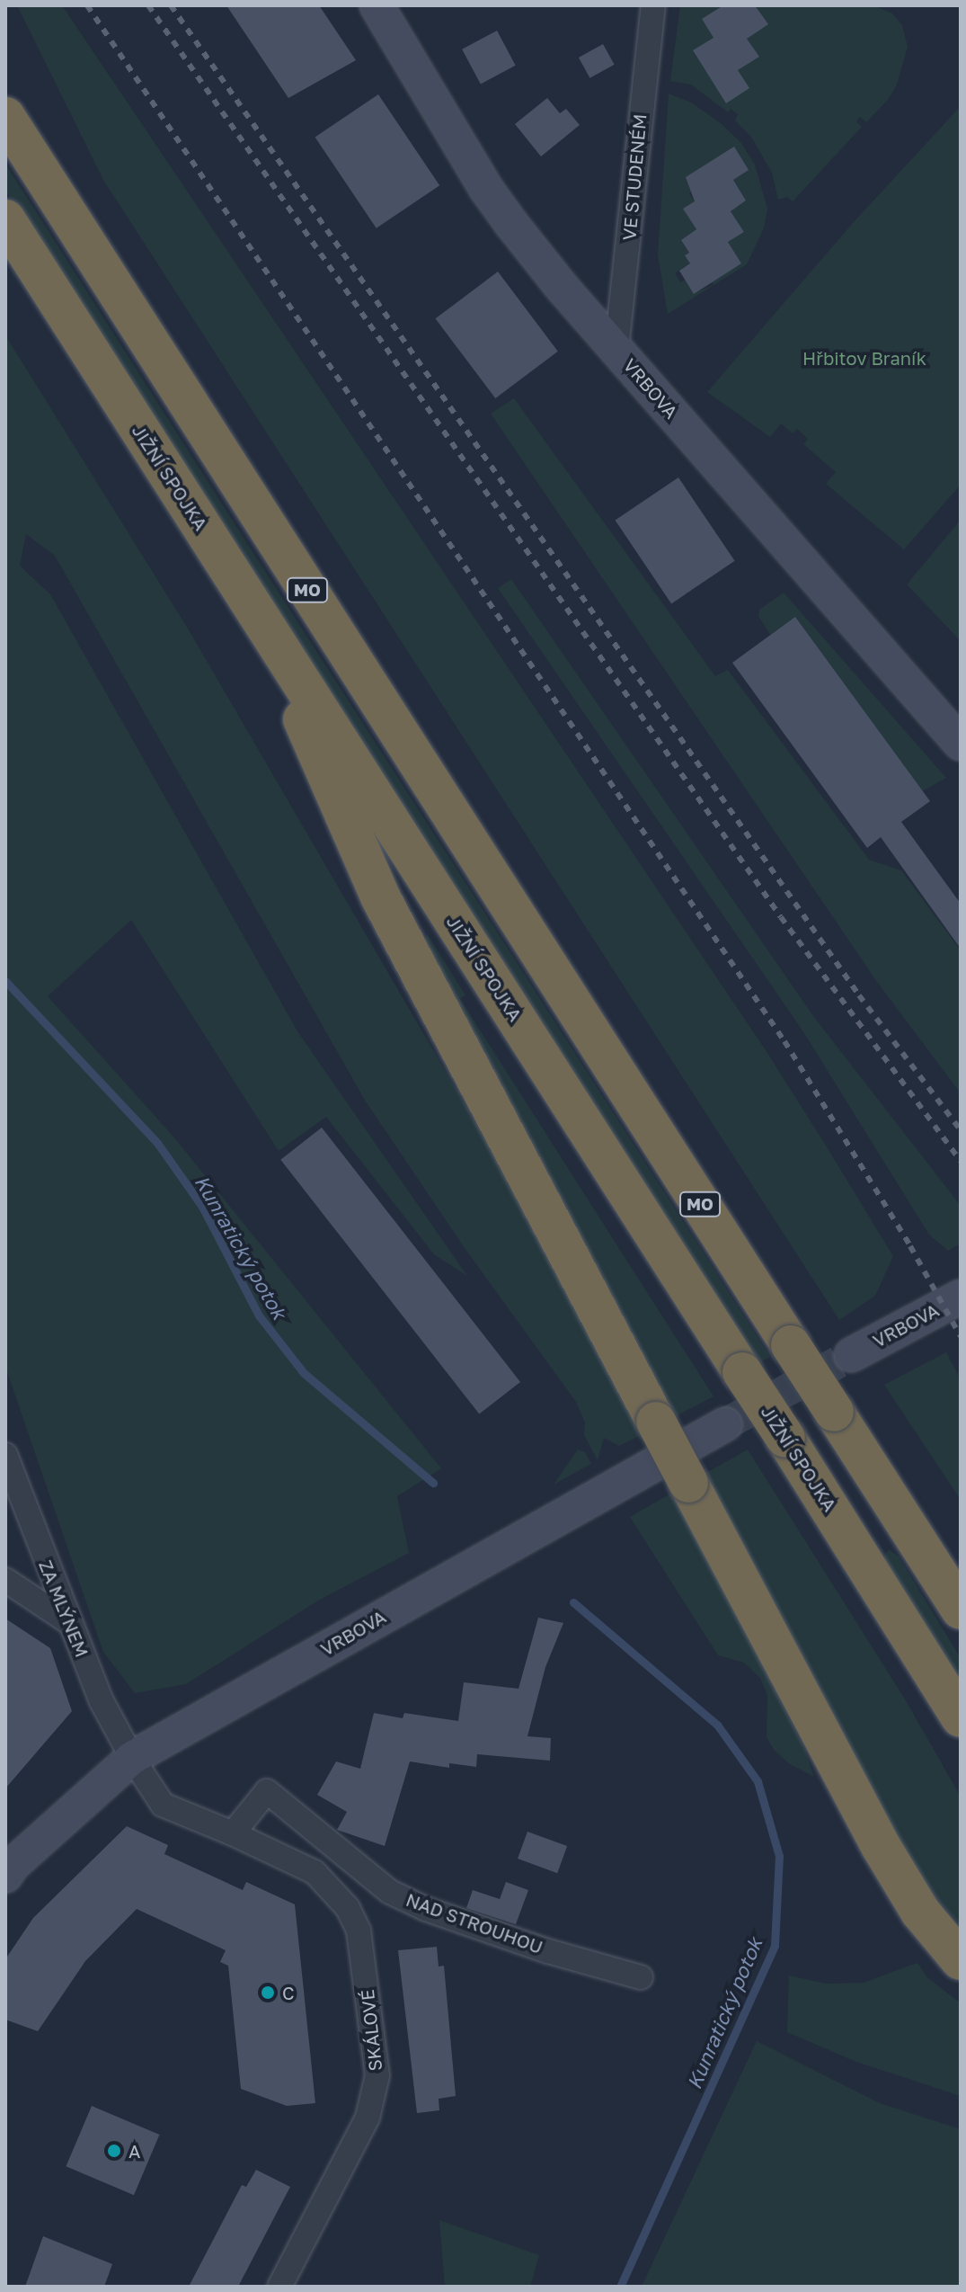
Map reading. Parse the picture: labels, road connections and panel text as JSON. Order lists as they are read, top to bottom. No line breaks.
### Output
{"streets":{"highway":["JIŽNÍ SPOJKA","MO"],"main road":["VRBOVA"],"street":["VE STUDENÉM","ZA MLÝNEM","NAD STROUHOU","SKÁLOVÉ"]},"crossings":[["VE STUDENÉM","VRBOVA"],["VRBOVA","ZA MLÝNEM"],["NAD STROUHOU","SKÁLOVÉ"]],"water":["Kunratický potok"],"parks":["Hřbitov Braník"],"places":["C","A"]}
